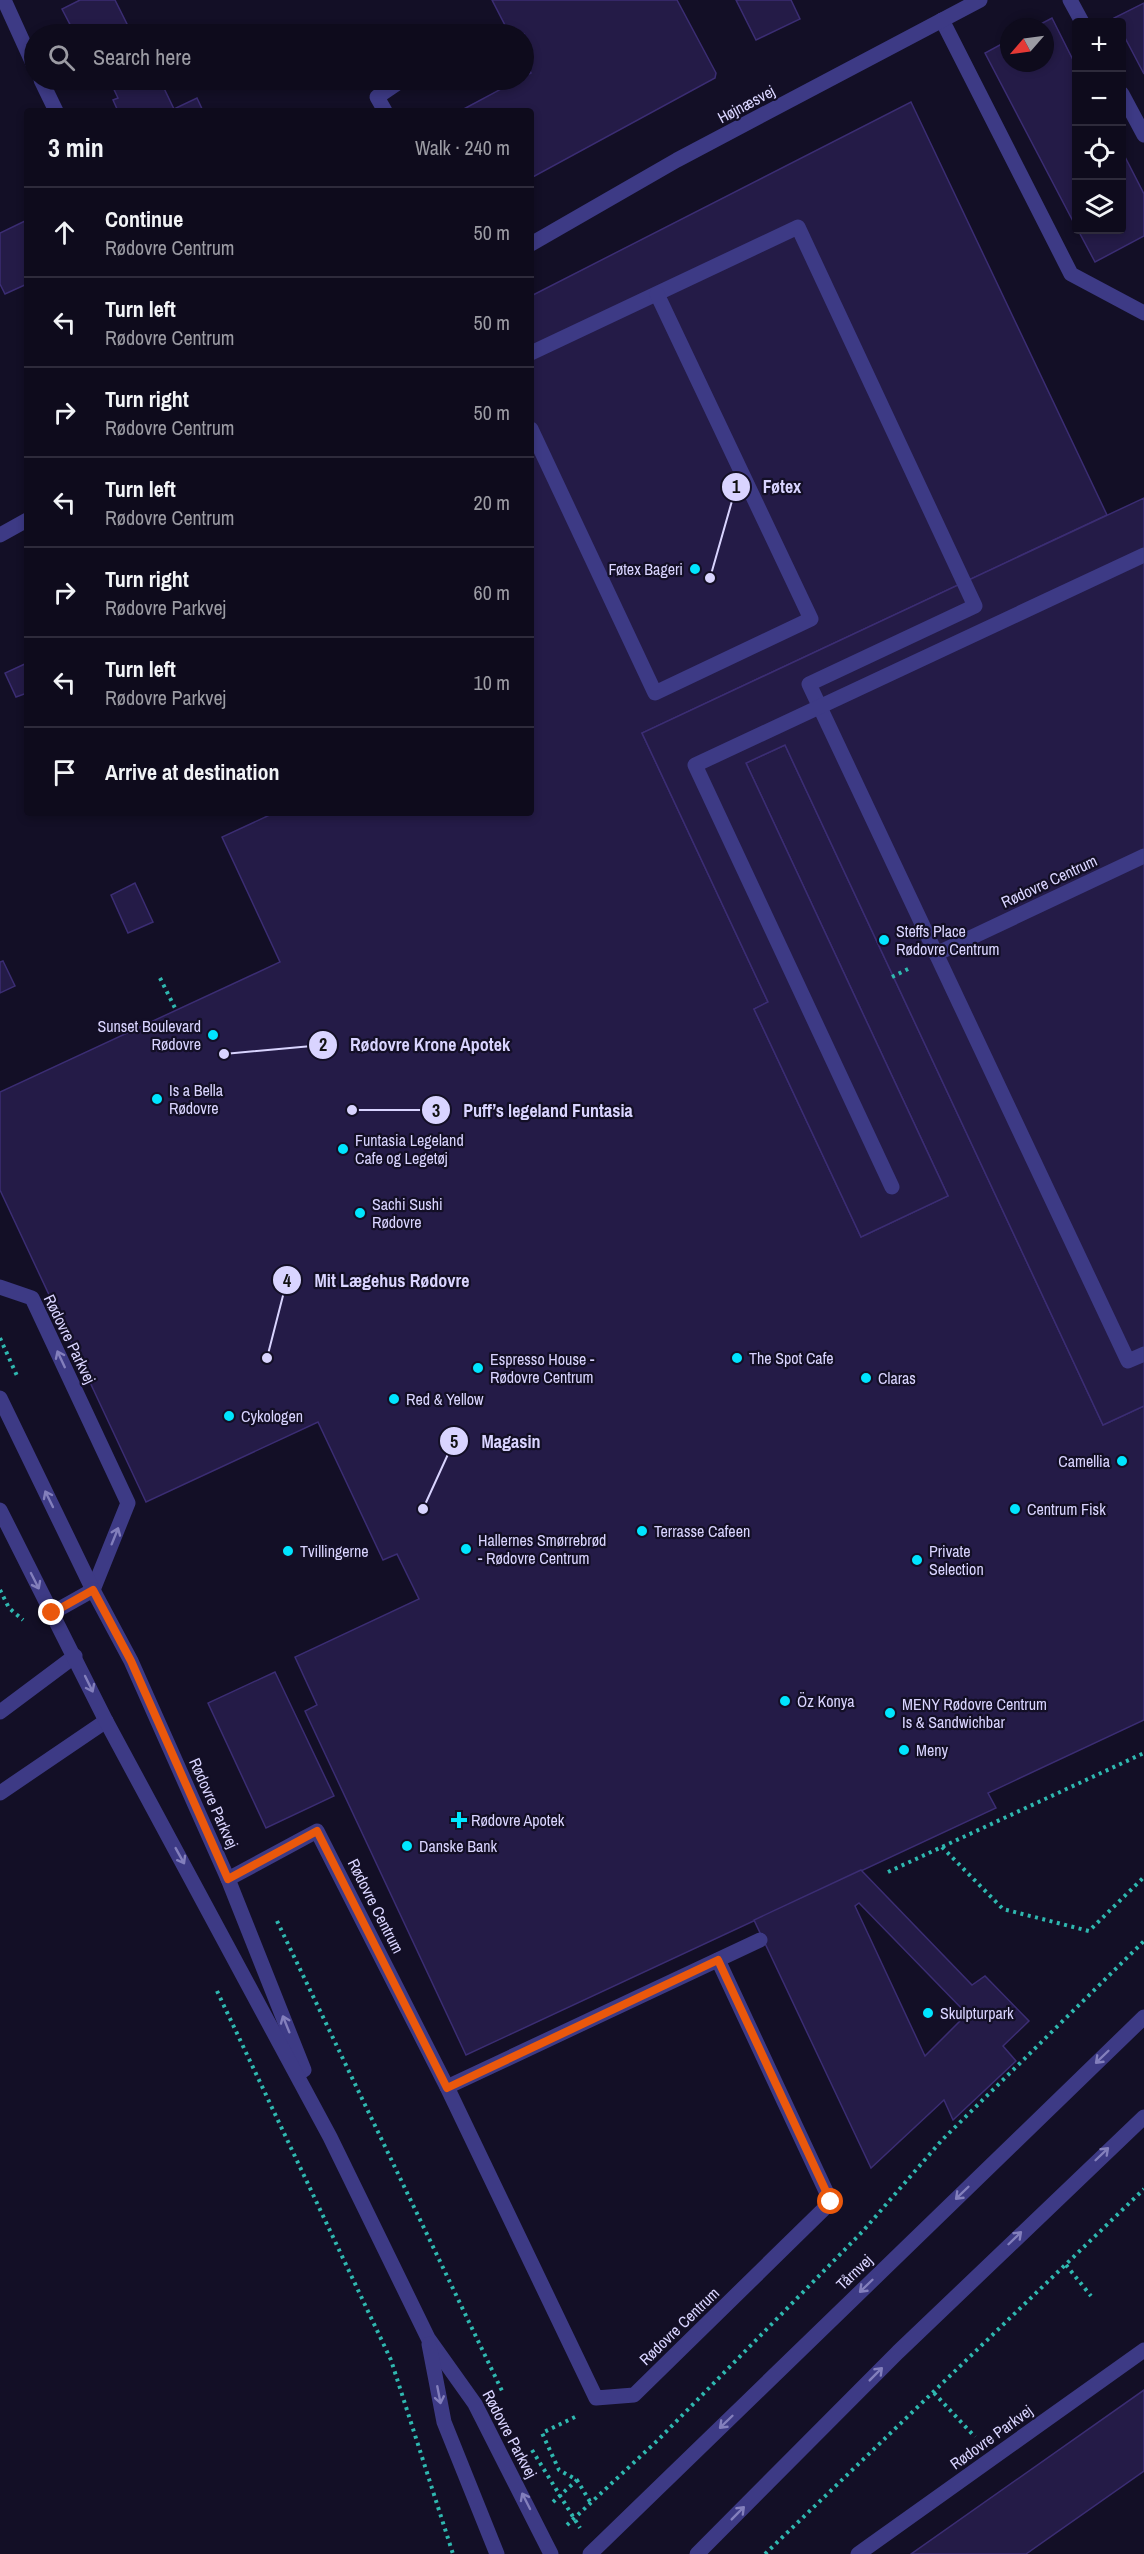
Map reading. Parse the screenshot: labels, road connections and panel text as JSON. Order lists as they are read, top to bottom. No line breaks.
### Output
{"streets":{"street":["Højnæsvej","Rødovre Centrum","Rødovre Parkvej","Tårnvej"]},"crossings":[["Rødovre Centrum","Rødovre Parkvej"]],"places":{"other":["Føtex Bageri","Føtex","Steffs Place Rødovre Centrum","Sunset Boulevard Rødovre","Rødovre Krone Apotek","Is a Bella Rødovre","Puff’s legeland Funtasia","Funtasia Legeland Cafe og Legetøj","Sachi Sushi Rødovre","Mit Lægehus Rødovre","The Spot Cafe","Espresso House - Rødovre Centrum","Claras","Red & Yellow","Cykologen","Camellia","Magasin","Centrum Fisk","Terrasse Cafeen","Hallernes Smørrebrød - Rødovre Centrum","Tvillingerne","Private Selection","Öz Konya","MENY Rødovre Centrum Is & Sandwichbar","Meny","Danske Bank","Skulpturpark"],"health":["Rødovre Apotek"]},"north":"bottom left","page":{"map_buttons":["+","−"],"search":"Search here","heading":["3 min","Walk · 240 m"],"list":[["Continue","Rødovre Centrum","50 m"],["Turn left","Rødovre Centrum","50 m"],["Turn right","Rødovre Centrum","50 m"],["Turn left","Rødovre Centrum","20 m"],["Turn right","Rødovre Parkvej","60 m"],["Turn left","Rødovre Parkvej","10 m"],"Arrive at destination"]}}
